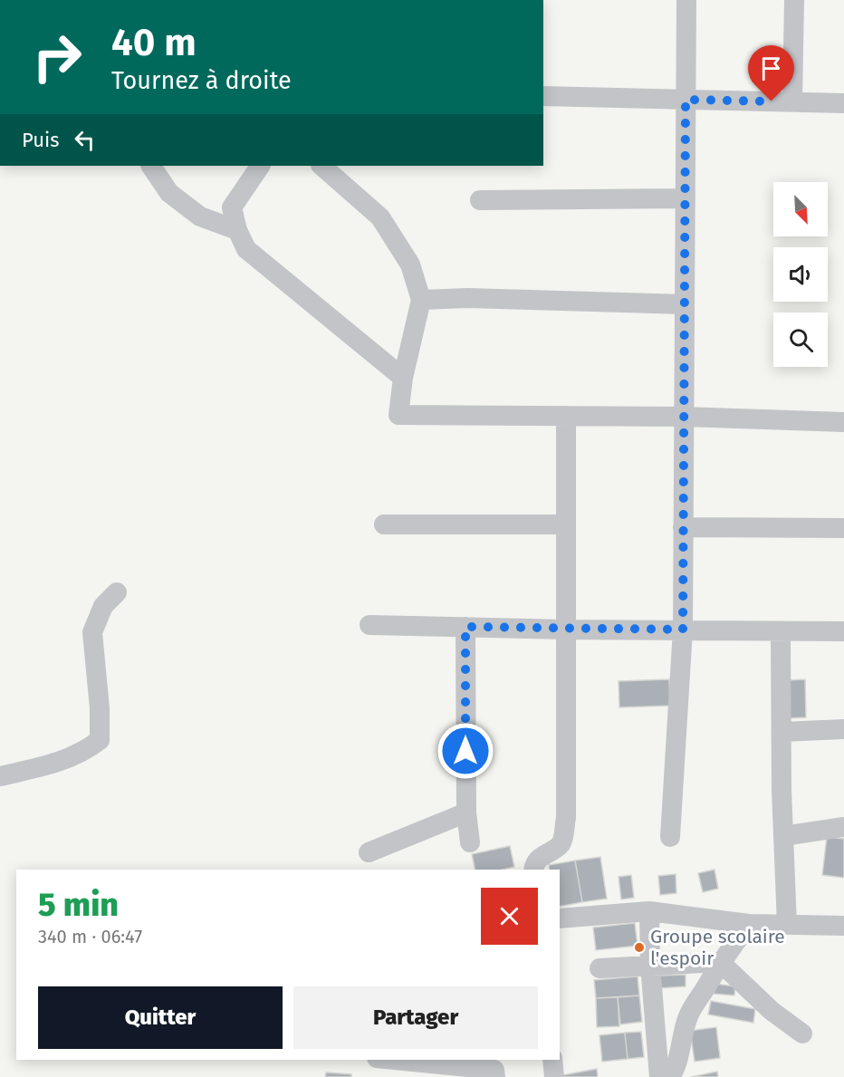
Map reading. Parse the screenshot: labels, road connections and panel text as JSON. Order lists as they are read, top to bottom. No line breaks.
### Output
{"places":["Groupe scolaire l'espoir"],"north":"bottom right","page":{"turn":["40 m","Tournez à droite"],"then":"Puis","heading":["5 min","340 m · 06:47"],"buttons":["Quitter","Partager"]}}
